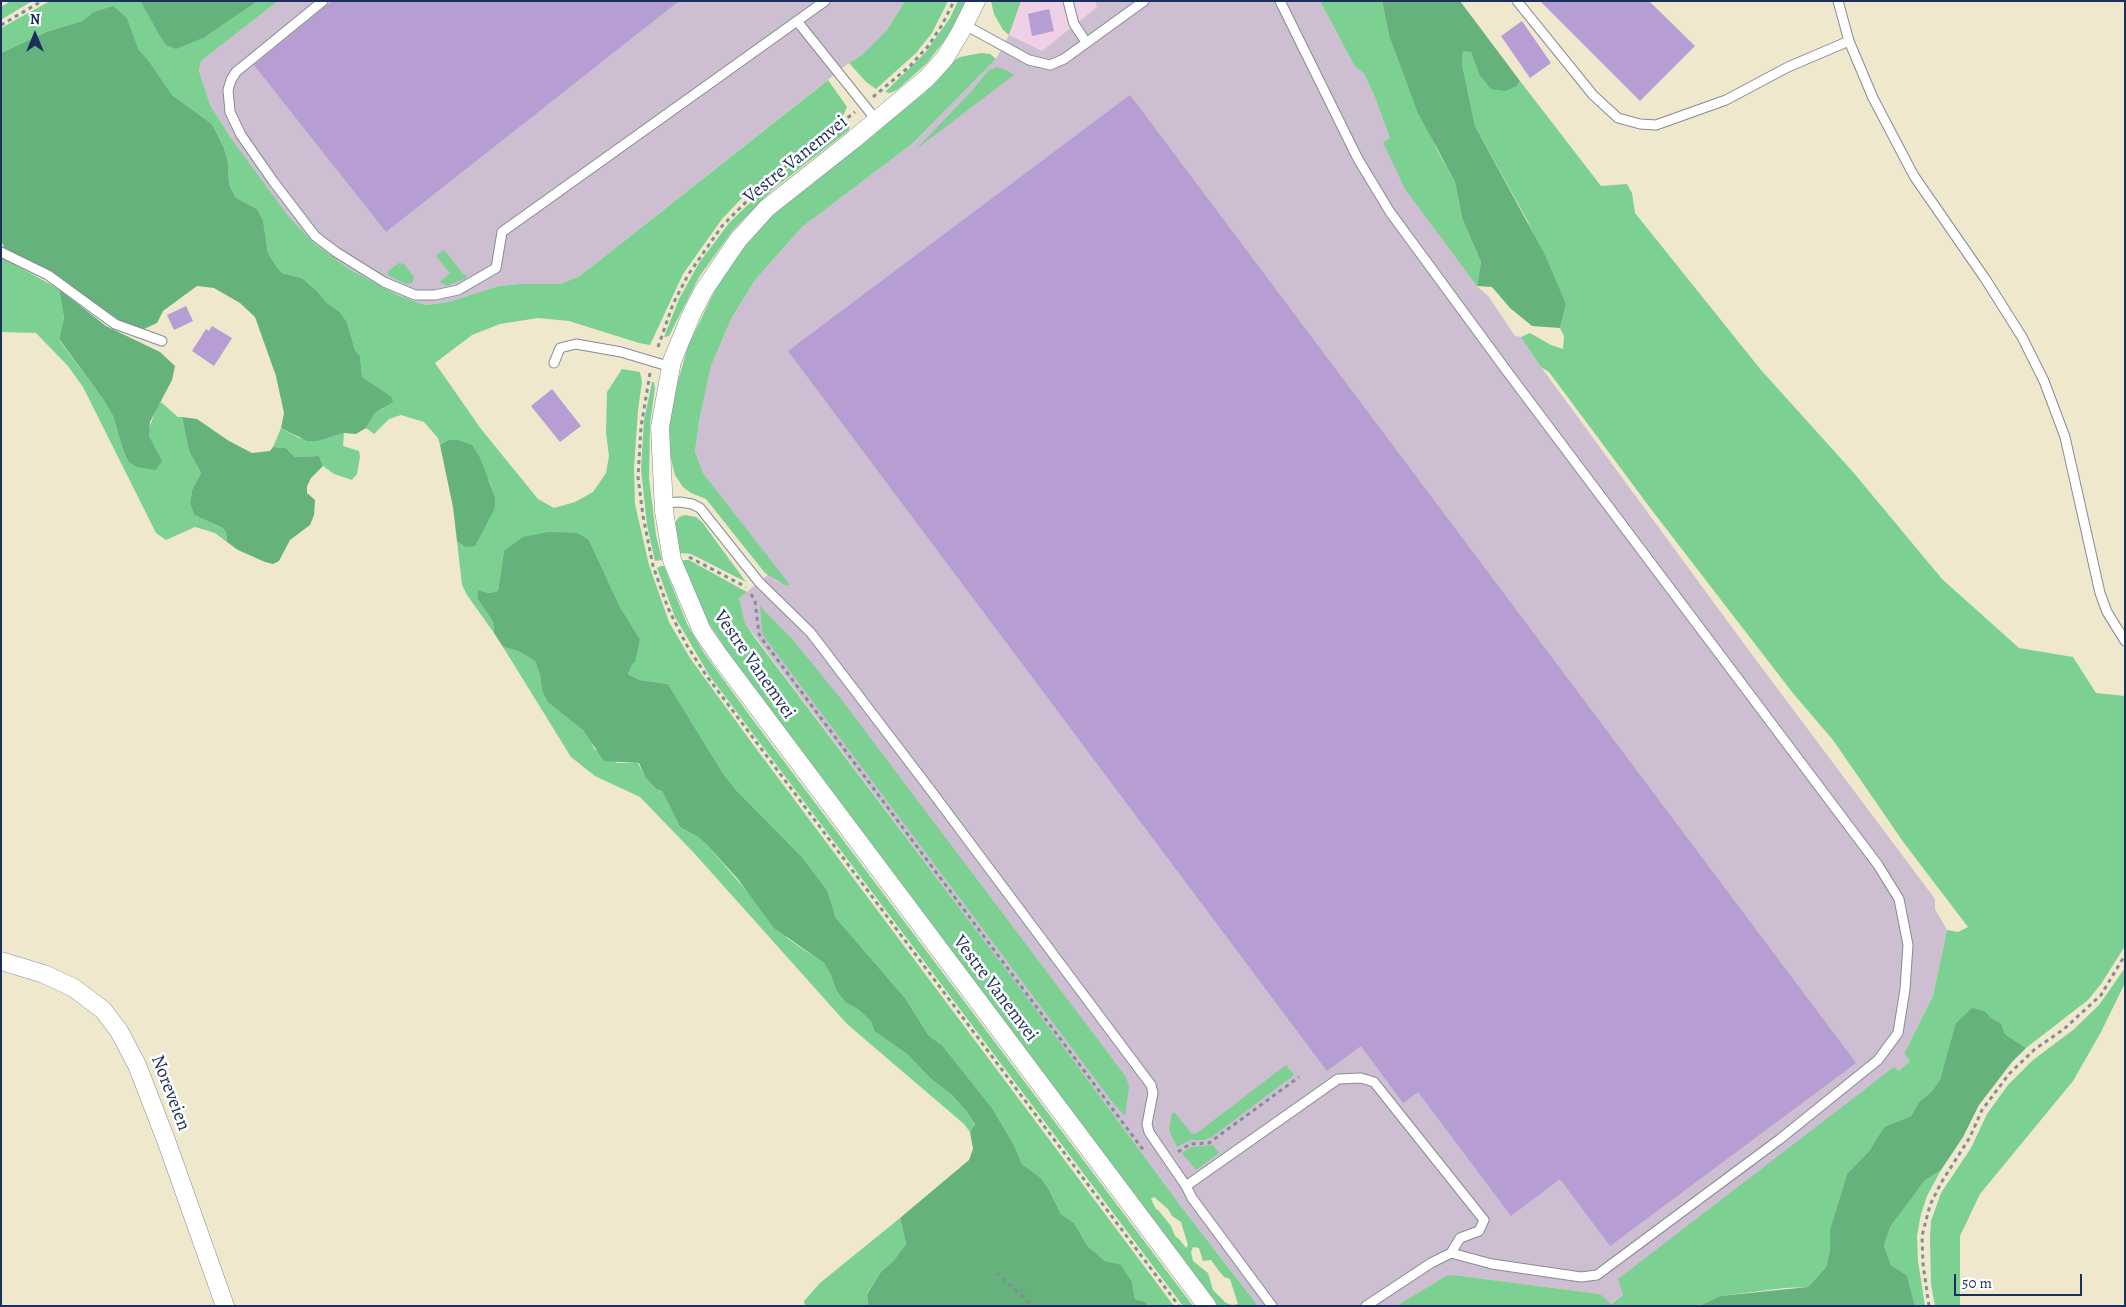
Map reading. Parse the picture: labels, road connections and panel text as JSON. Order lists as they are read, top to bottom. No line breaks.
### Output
{"streets":{"street":["Vestre Vanemvei","Noreveien"]},"scale_bar":"50 m","north":"top"}
